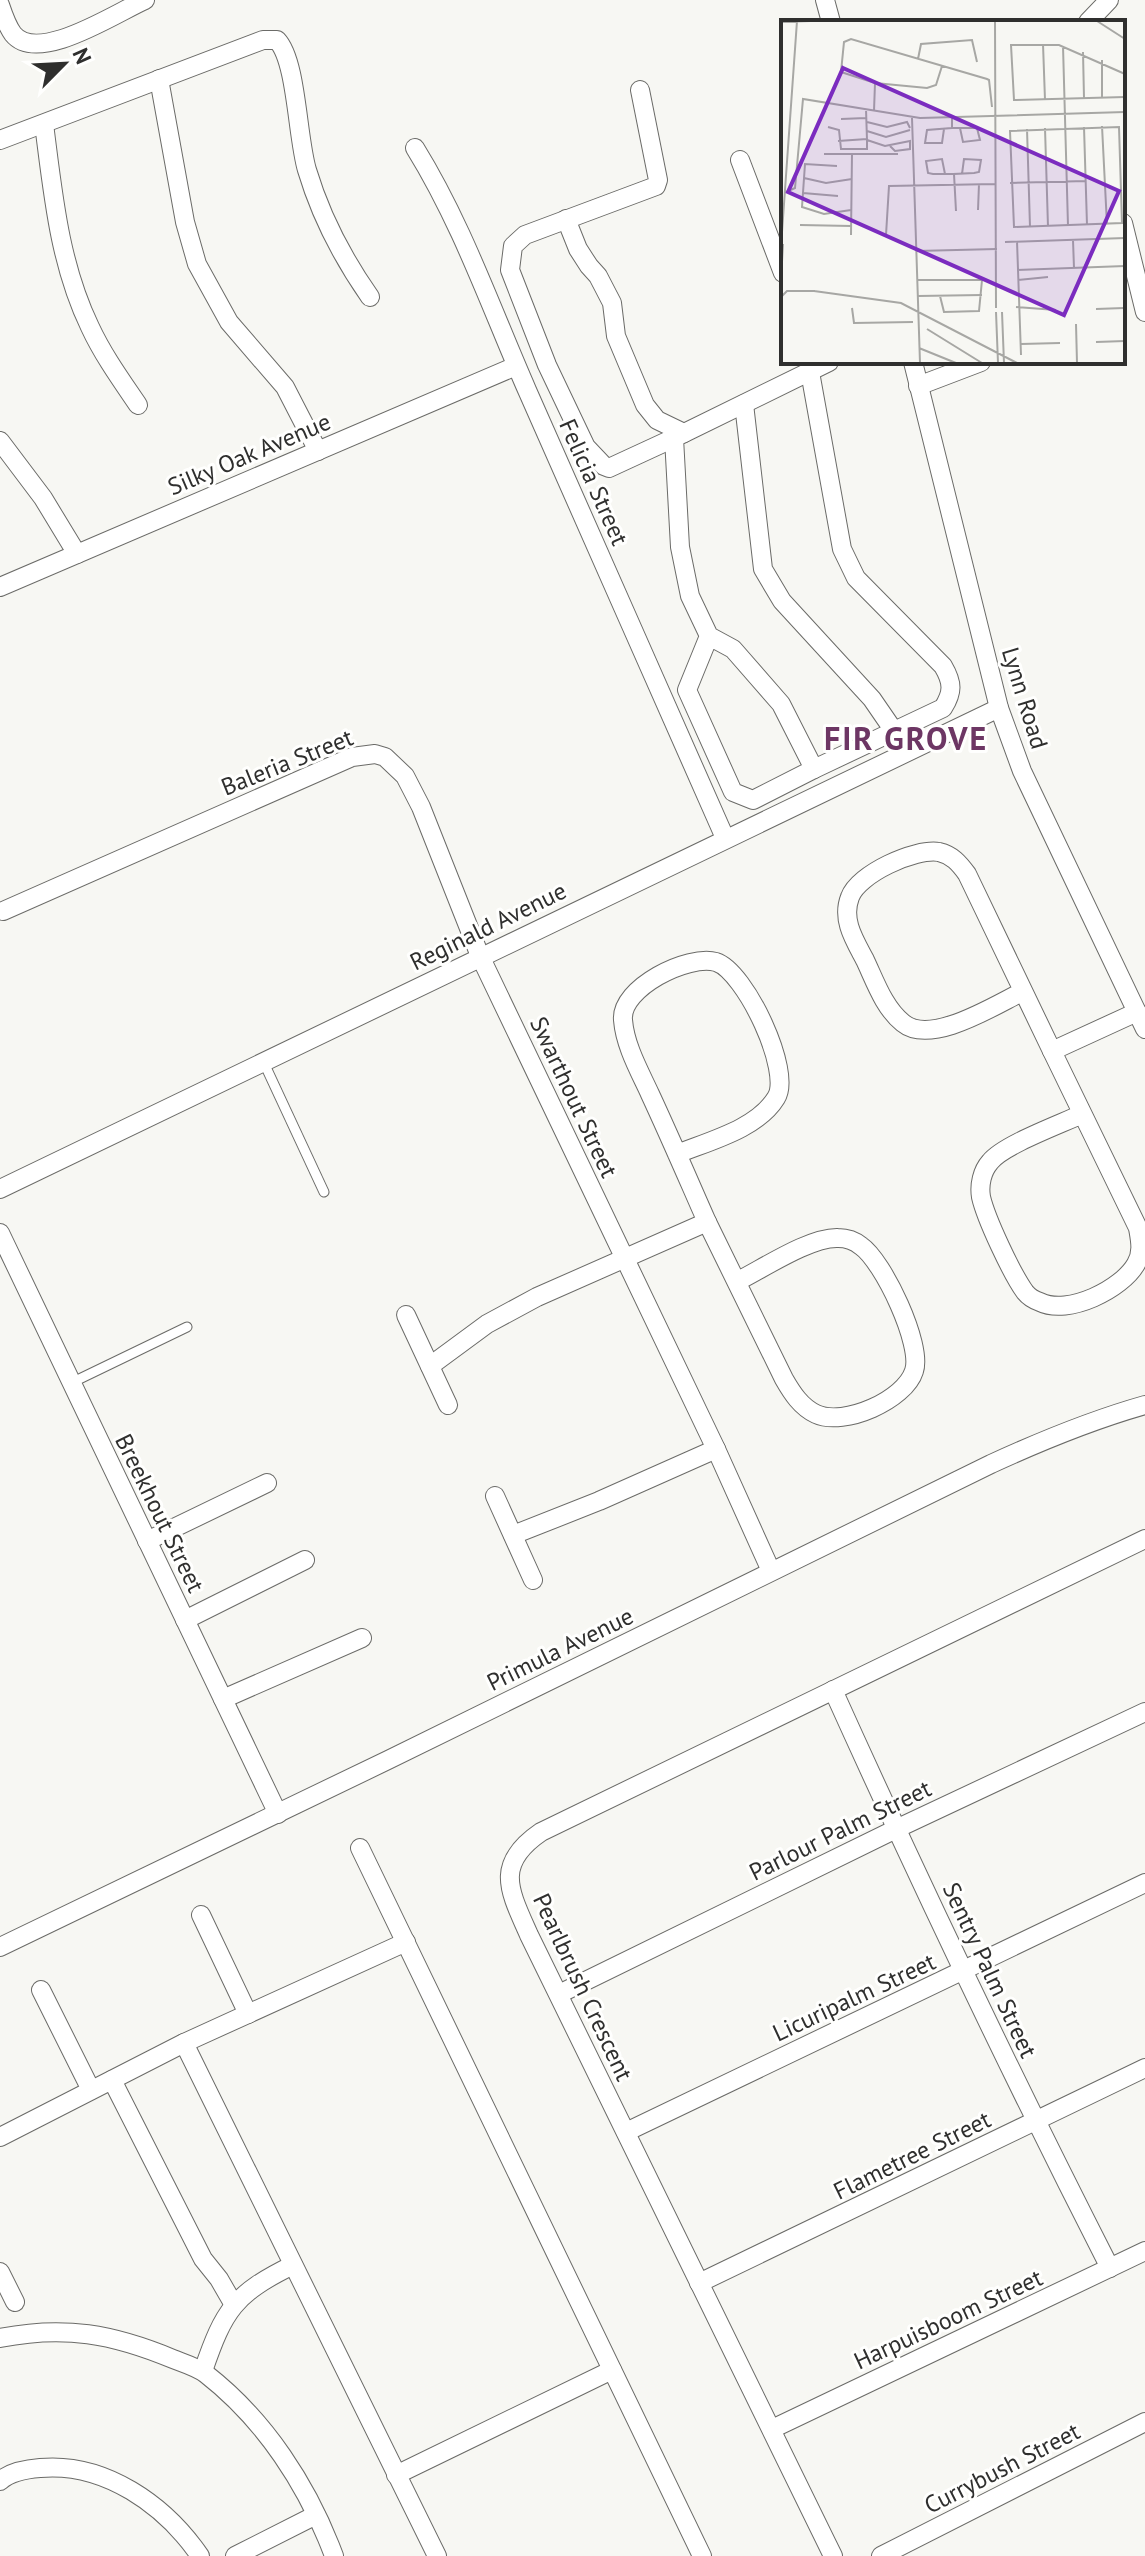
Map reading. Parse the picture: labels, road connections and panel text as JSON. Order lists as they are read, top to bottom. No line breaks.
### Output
{"streets":{"street":["Silky Oak Avenue","Felicia Street","Lynn Road","Baleria Street","Reginald Avenue","Swarthout Street","Breekhout Street","Primula Avenue","Parlour Palm Street","Sentry Palm Street","Pearlbrush Crescent","Licuripalm Street","Flametree Street","Harpuisboom Street","Currybush Street"]},"crossings":[["Silky Oak Avenue","Felicia Street"],["Felicia Street","Reginald Avenue"],["Lynn Road","Reginald Avenue"],["Baleria Street","Reginald Avenue"],["Baleria Street","Swarthout Street"],["Reginald Avenue","Swarthout Street"],["Swarthout Street","Primula Avenue"],["Breekhout Street","Primula Avenue"],["Parlour Palm Street","Sentry Palm Street"],["Parlour Palm Street","Pearlbrush Crescent"],["Sentry Palm Street","Pearlbrush Crescent"],["Sentry Palm Street","Licuripalm Street"],["Sentry Palm Street","Flametree Street"],["Sentry Palm Street","Harpuisboom Street"],["Pearlbrush Crescent","Licuripalm Street"],["Pearlbrush Crescent","Flametree Street"],["Pearlbrush Crescent","Harpuisboom Street"]],"districts":["FIR GROVE"],"north":"top right"}
